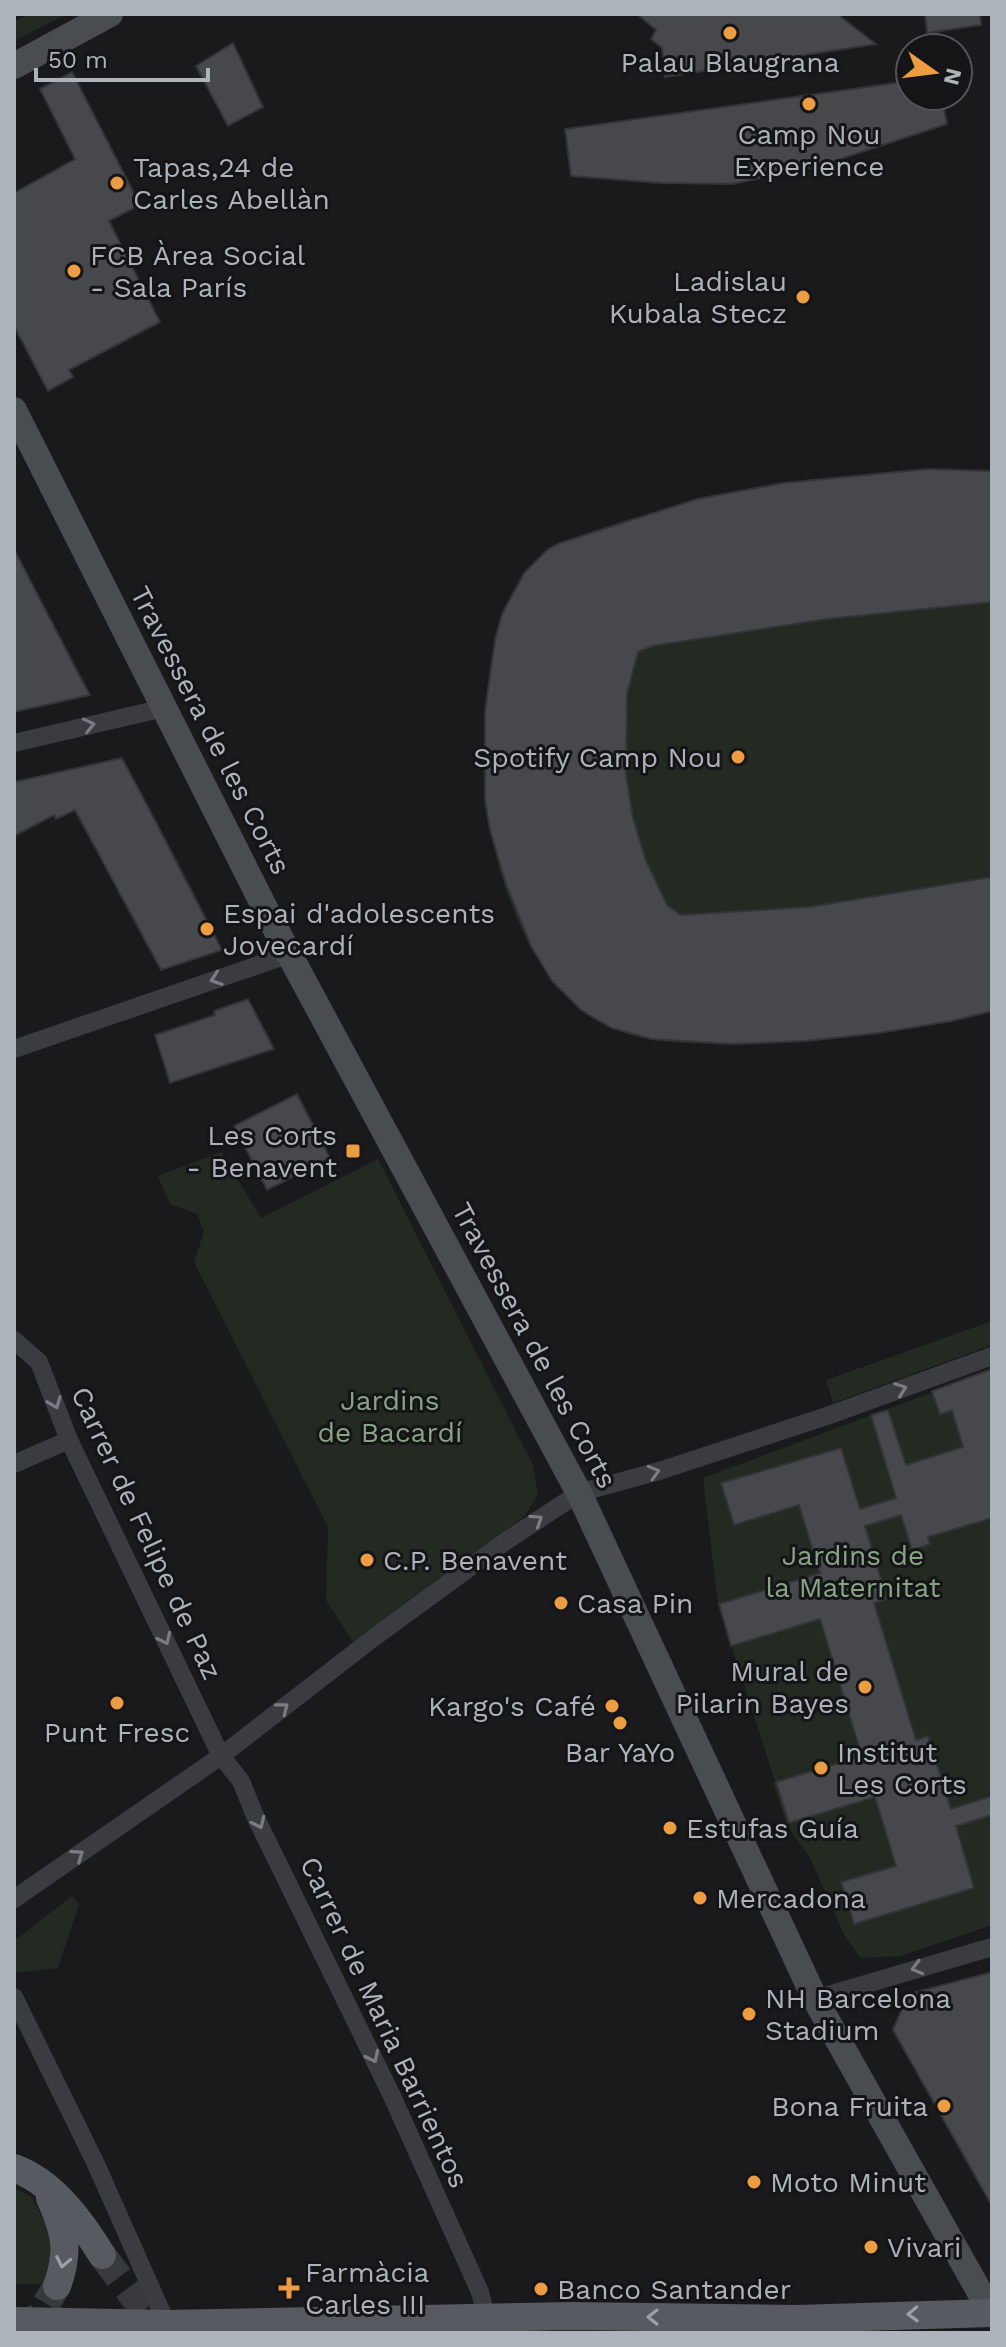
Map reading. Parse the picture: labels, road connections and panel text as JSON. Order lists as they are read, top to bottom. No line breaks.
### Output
{"streets":{"main road":["Travessera de les Corts"],"street":["Carrer de Felipe de Paz","Carrer de Maria Barrientos"]},"crossings":[["Carrer de Felipe de Paz","Carrer de Maria Barrientos"]],"one_way":["Carrer de Felipe de Paz","Carrer de Maria Barrientos"],"parks":["Jardins de Bacardí","Jardins de la Maternitat"],"places":{"other":["Palau Blaugrana","Camp Nou Experience","Tapas,24 de Carles Abellàn","FCB Àrea Social - Sala París","Ladislau Kubala Stecz","Spotify Camp Nou","Espai d'adolescents Jovecardí","C.P. Benavent","Casa Pin","Mural de Pilarin Bayes","Punt Fresc","Kargo's Café","Bar YaYo","Institut Les Corts","Estufas Guía","Mercadona","NH Barcelona Stadium","Bona Fruita","Moto Minut","Vivari","Banco Santander"],"transit":["Les Corts - Benavent"],"health":["Farmàcia Carles III"]},"scale_bar":"50 m","north":"right"}
